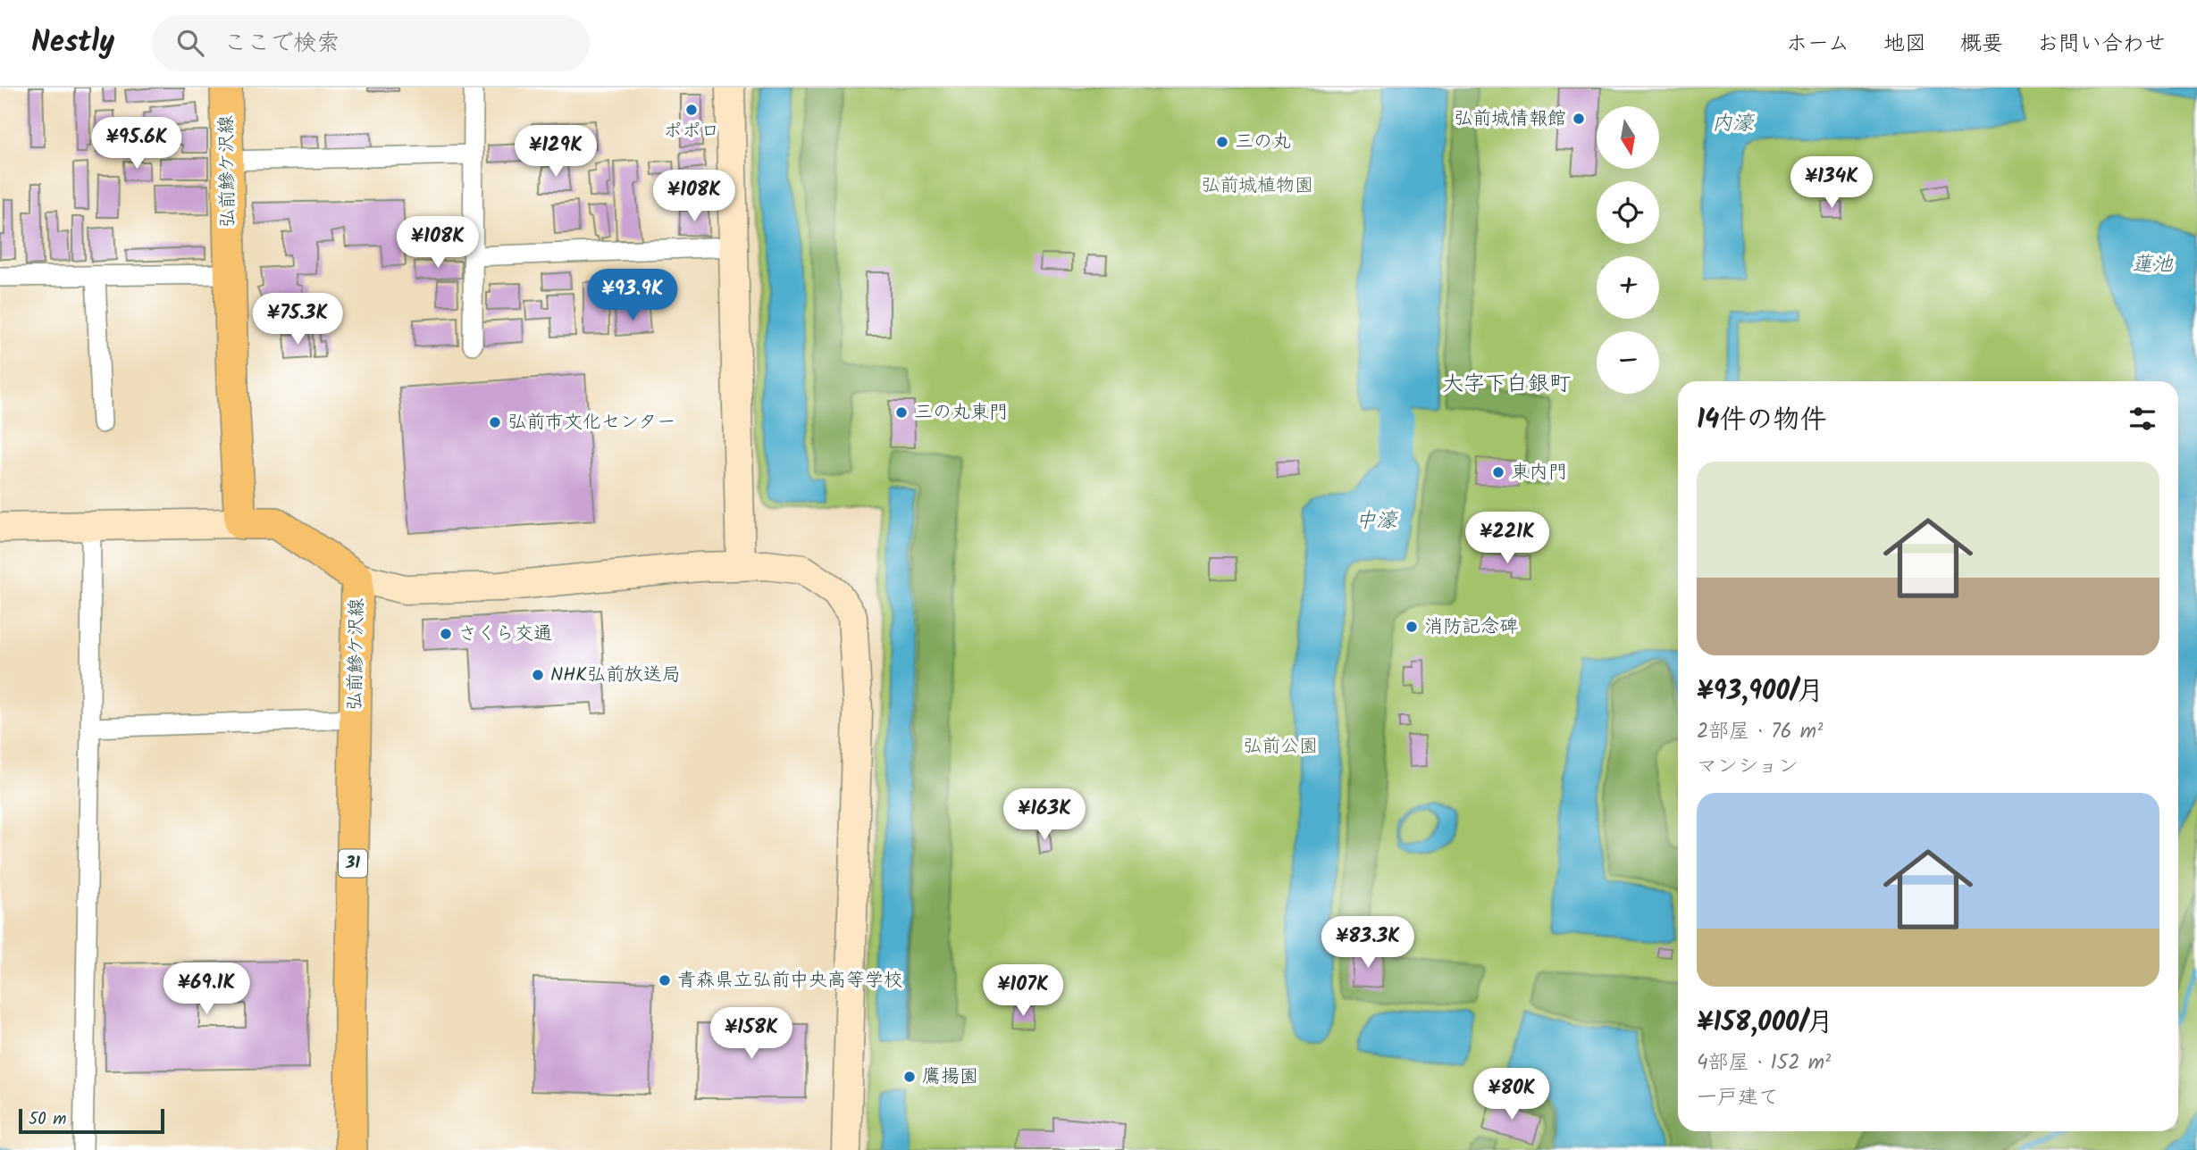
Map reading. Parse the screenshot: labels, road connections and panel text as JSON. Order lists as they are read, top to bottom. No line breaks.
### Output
{"streets":{"main road":["弘前鰺ケ沢線","31"]},"districts":["大字下白銀町"],"water":["内濠","蓮池","中濠"],"parks":["弘前城植物園","弘前公園"],"places":["ポポロ","弘前城情報館","三の丸","三の丸東門","弘前市文化センター","東内門","消防記念碑","さくら交通","NHK弘前放送局","青森県立弘前中央高等学校","鷹揚園"],"scale_bar":"50 m","north":"bottom","page":{"header":"Nestly","search":"ここで検索","nav":["ホーム","地図","概要","お問い合わせ"],"map_buttons":["+","−"],"price":["¥95.6K","¥129K","¥134K","¥108K","¥108K","¥93.9K","¥75.3K","¥221K","¥163K","¥83.3K","¥69.1K","¥107K","¥158K","¥80K"],"heading":"14件の物件","list":[{"name":"¥93,900/月","note":"2部屋 · 76 m² · マンション"},{"name":"¥158,000/月","note":"4部屋 · 152 m² · 一戸建て"}],"scale":"50 m"}}
